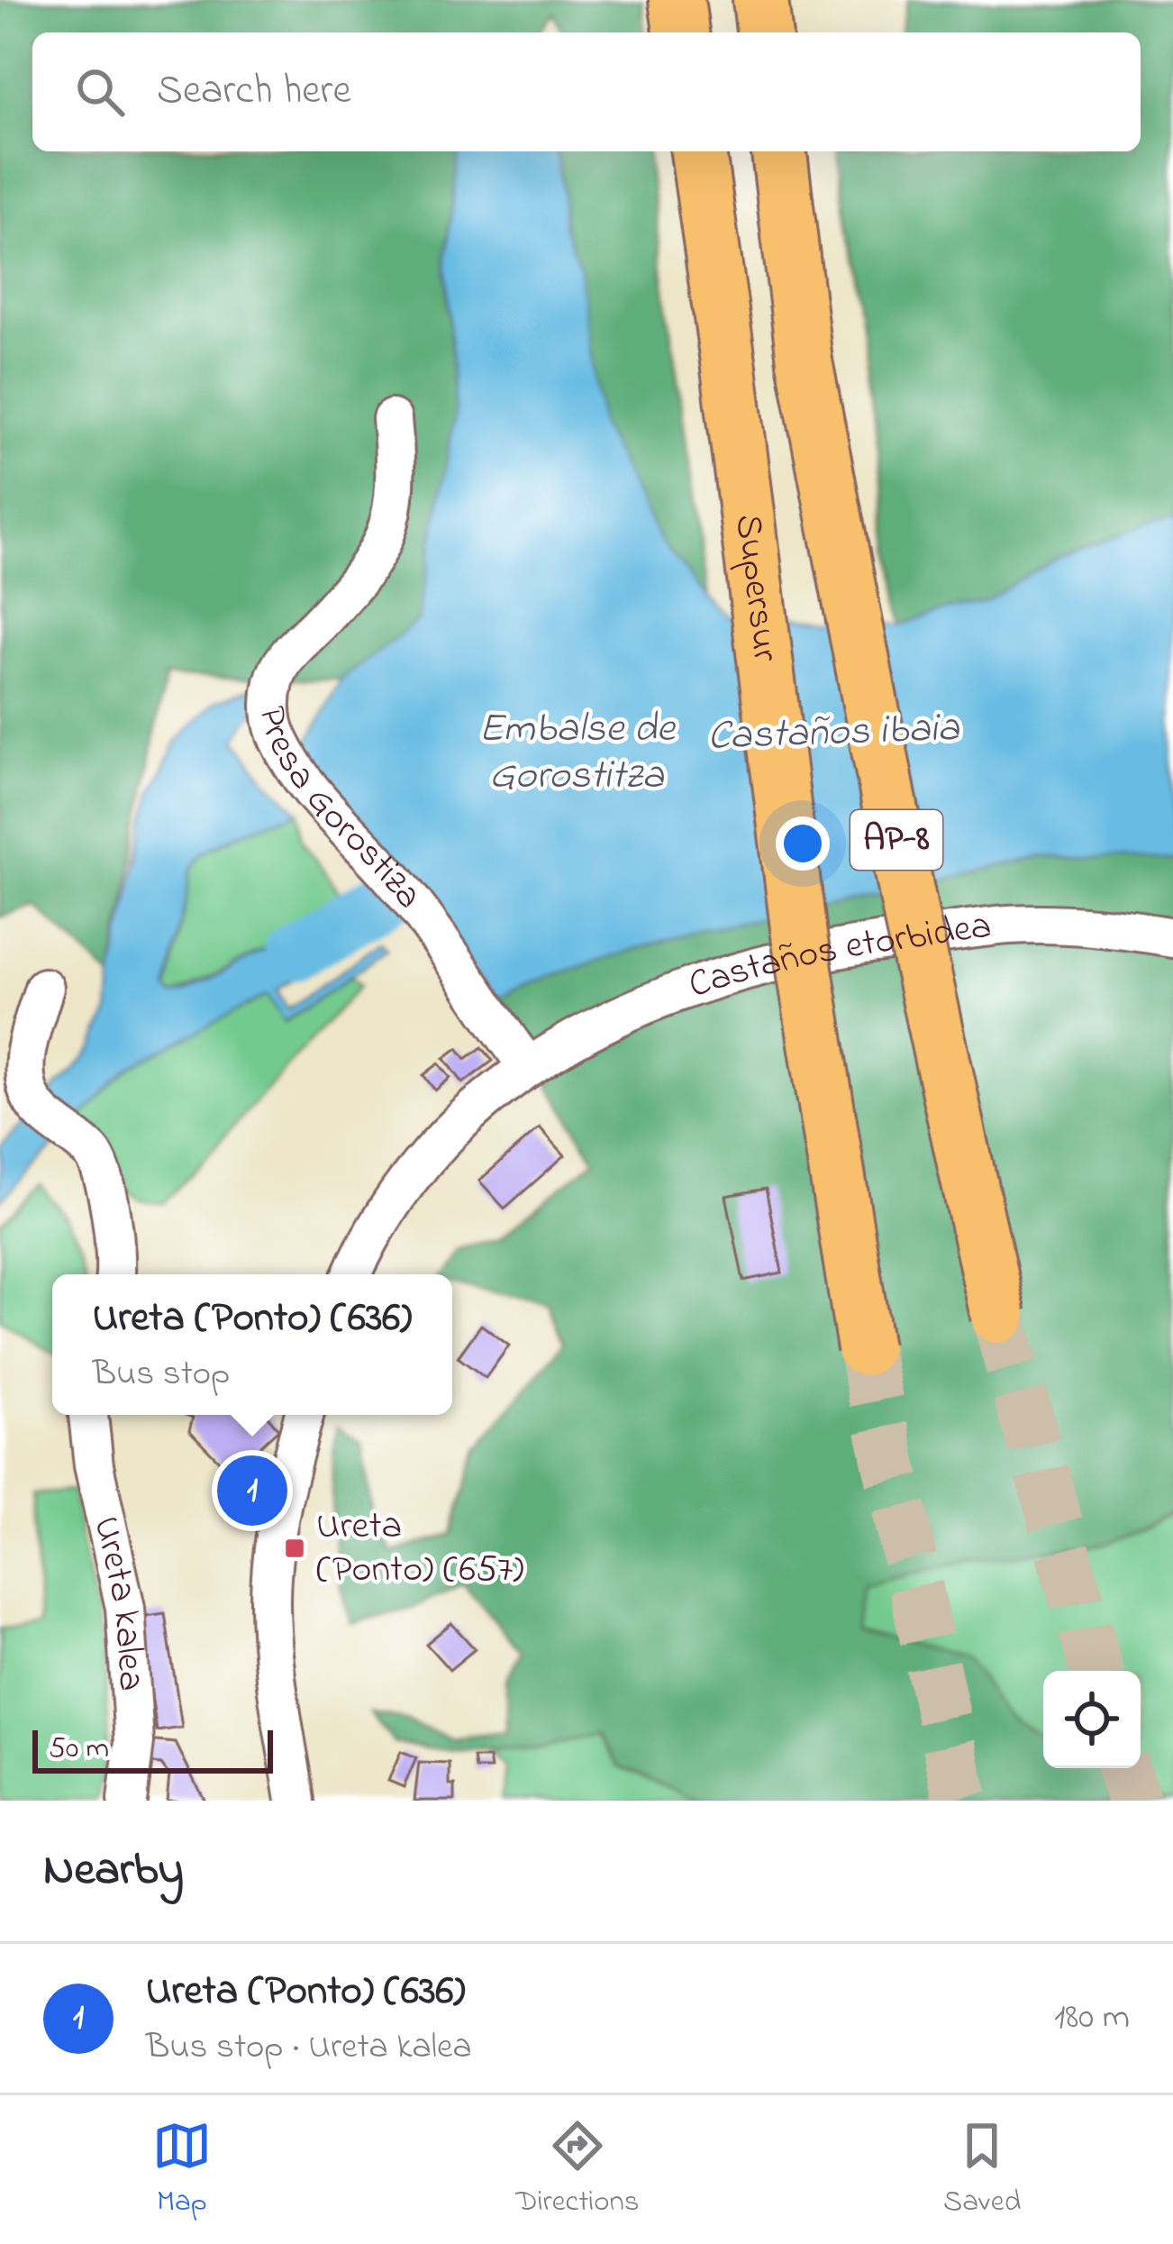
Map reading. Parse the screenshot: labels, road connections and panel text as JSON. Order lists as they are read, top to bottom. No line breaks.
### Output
{"streets":{"highway":["Supersur","AP-8"],"street":["Presa Gorostiza","Castaños etorbidea","Ureta kalea"]},"crossings":[["Presa Gorostiza","Castaños etorbidea"]],"water":["Embalse de Gorostitza","Castaños ibaia"],"places":{"transit":["Ureta (Ponto) (657)"]},"scale_bar":"50 m","page":{"search":"Search here","popup":["Ureta (Ponto) (636)","Bus stop"],"pins":"1","scale":"50 m","heading":"Nearby","list":[{"mark":"1","name":"Ureta (Ponto) (636)","note":"Bus stop · Ureta kalea","value":"180 m"}],"nav":["Map","Directions","Saved"]}}
